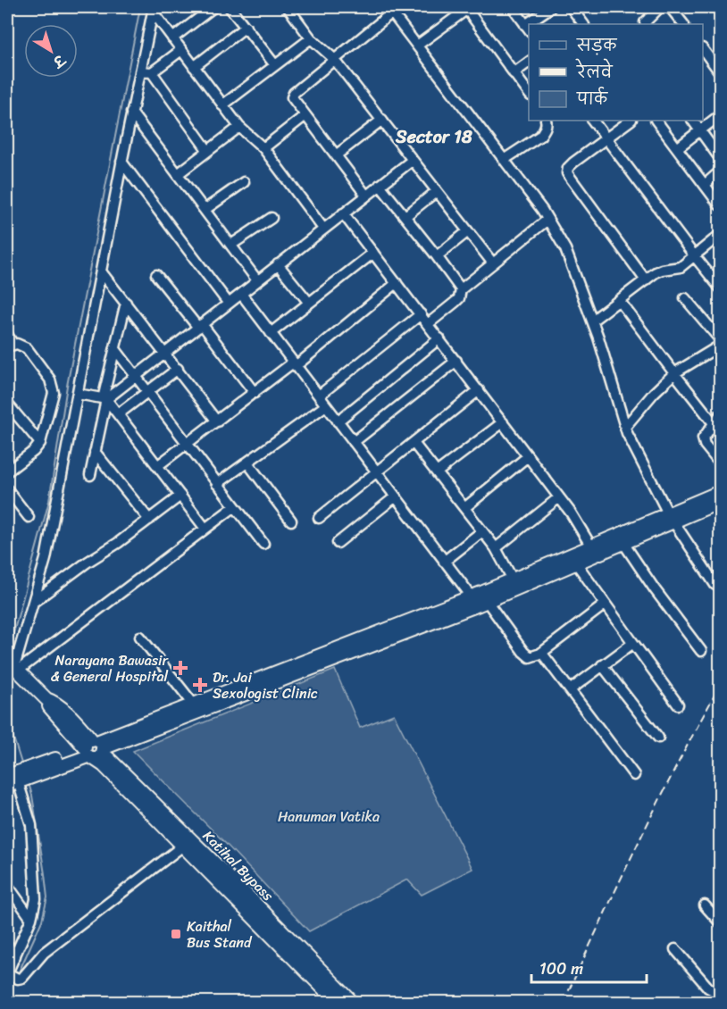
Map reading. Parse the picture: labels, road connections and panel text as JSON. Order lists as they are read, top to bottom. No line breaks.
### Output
{"streets":{"main road":["Katihal Bypass"]},"districts":["Sector 18"],"parks":["Hanuman Vatika"],"places":{"health":["Narayana Bawasir & General Hospital","Dr. Jai Sexologist Clinic"],"transit":["Kaithal Bus Stand"]},"legend":["सड़क","रेलवे","पार्क"],"scale_bar":"100 m","north":"bottom right"}
